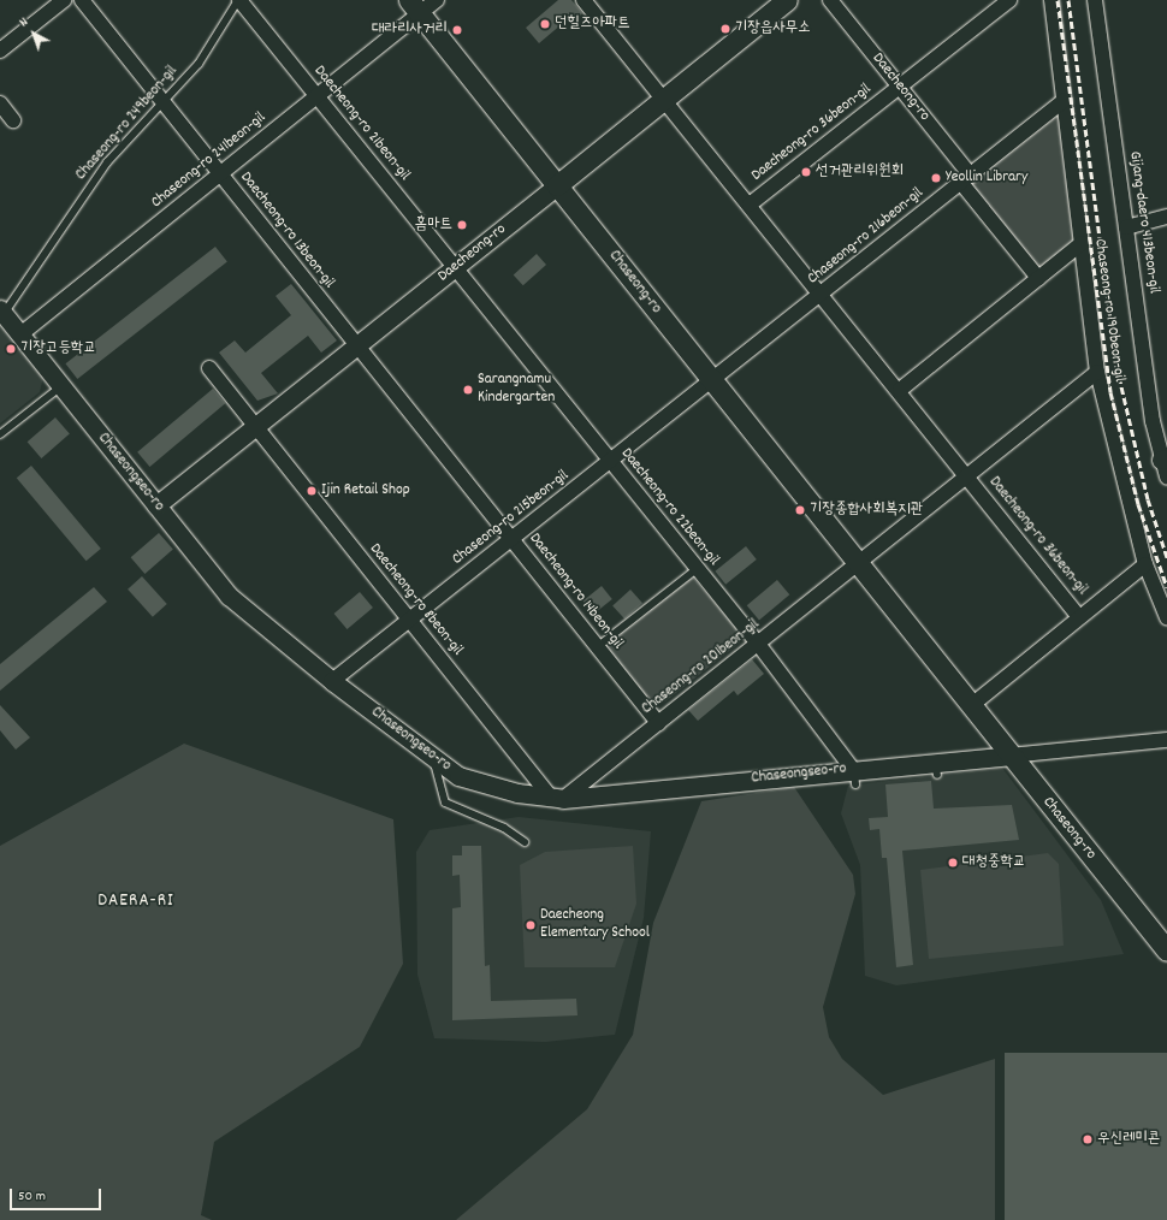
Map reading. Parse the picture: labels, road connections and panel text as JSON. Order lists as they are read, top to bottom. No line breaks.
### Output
{"streets":{"main road":["Daecheong-ro","Chaseong-ro"],"street":["Daecheong-ro 21beon-gil","Daecheong-ro 36beon-gil","Chaseong-ro 241beon-gil","Gijang-daero 413beon-gil","Daecheong-ro 13beon-gil","Chaseong-ro 216beon-gil","Chaseong-ro 190beon-gil","Chaseongseo-ro","Daecheong-ro 22beon-gil","Chaseong-ro 215beon-gil","Daecheong-ro 14beon-gil","Daecheong-ro 8beon-gil","Chaseong-ro 201beon-gil"],"lane":["Chaseong-ro 249beon-gil"]},"crossings":[["Daecheong-ro","Daecheong-ro 21beon-gil"],["Daecheong-ro","Daecheong-ro 36beon-gil"],["Daecheong-ro","Daecheong-ro 13beon-gil"],["Daecheong-ro","Chaseong-ro 216beon-gil"],["Daecheong-ro","Chaseong-ro"],["Daecheong-ro","Chaseongseo-ro"],["Daecheong-ro","Daecheong-ro 22beon-gil"],["Daecheong-ro","Daecheong-ro 14beon-gil"],["Daecheong-ro","Daecheong-ro 8beon-gil"],["Chaseong-ro 249beon-gil","Daecheong-ro 21beon-gil"],["Chaseong-ro 249beon-gil","Daecheong-ro 13beon-gil"],["Chaseong-ro 249beon-gil","Chaseongseo-ro"],["Daecheong-ro 21beon-gil","Chaseong-ro 241beon-gil"],["Daecheong-ro 21beon-gil","Daecheong-ro 22beon-gil"],["Daecheong-ro 36beon-gil","Chaseong-ro 216beon-gil"],["Daecheong-ro 36beon-gil","Chaseong-ro 190beon-gil"],["Chaseong-ro 241beon-gil","Daecheong-ro 13beon-gil"],["Chaseong-ro 241beon-gil","Chaseong-ro"],["Chaseong-ro 241beon-gil","Chaseongseo-ro"],["Daecheong-ro 13beon-gil","Daecheong-ro 14beon-gil"],["Chaseong-ro 216beon-gil","Chaseong-ro"],["Chaseong-ro 216beon-gil","Chaseong-ro 190beon-gil"],["Chaseong-ro 216beon-gil","Chaseong-ro 215beon-gil"],["Chaseong-ro","Chaseongseo-ro"],["Chaseong-ro","Chaseong-ro 215beon-gil"],["Chaseong-ro","Chaseong-ro 201beon-gil"],["Chaseongseo-ro","Daecheong-ro 22beon-gil"],["Chaseongseo-ro","Chaseong-ro 215beon-gil"],["Chaseongseo-ro","Daecheong-ro 8beon-gil"],["Chaseongseo-ro","Chaseong-ro 201beon-gil"],["Daecheong-ro 22beon-gil","Chaseong-ro 215beon-gil"],["Daecheong-ro 22beon-gil","Chaseong-ro 201beon-gil"],["Chaseong-ro 215beon-gil","Daecheong-ro 14beon-gil"],["Chaseong-ro 215beon-gil","Daecheong-ro 8beon-gil"],["Daecheong-ro 14beon-gil","Chaseong-ro 201beon-gil"],["Daecheong-ro 8beon-gil","Chaseong-ro 201beon-gil"]],"districts":["DAERA-RI"],"places":["던힐즈아파트","기장읍사무소","대라리사거리","선거관리위원회","Yeollin Library","홈마트","기장고등학교","Sarangnamu Kindergarten","Ijin Retail Shop","기장종합사회복지관","대청중학교","Daecheong Elementary School","우신레미콘"],"scale_bar":"50 m","north":"top left"}
